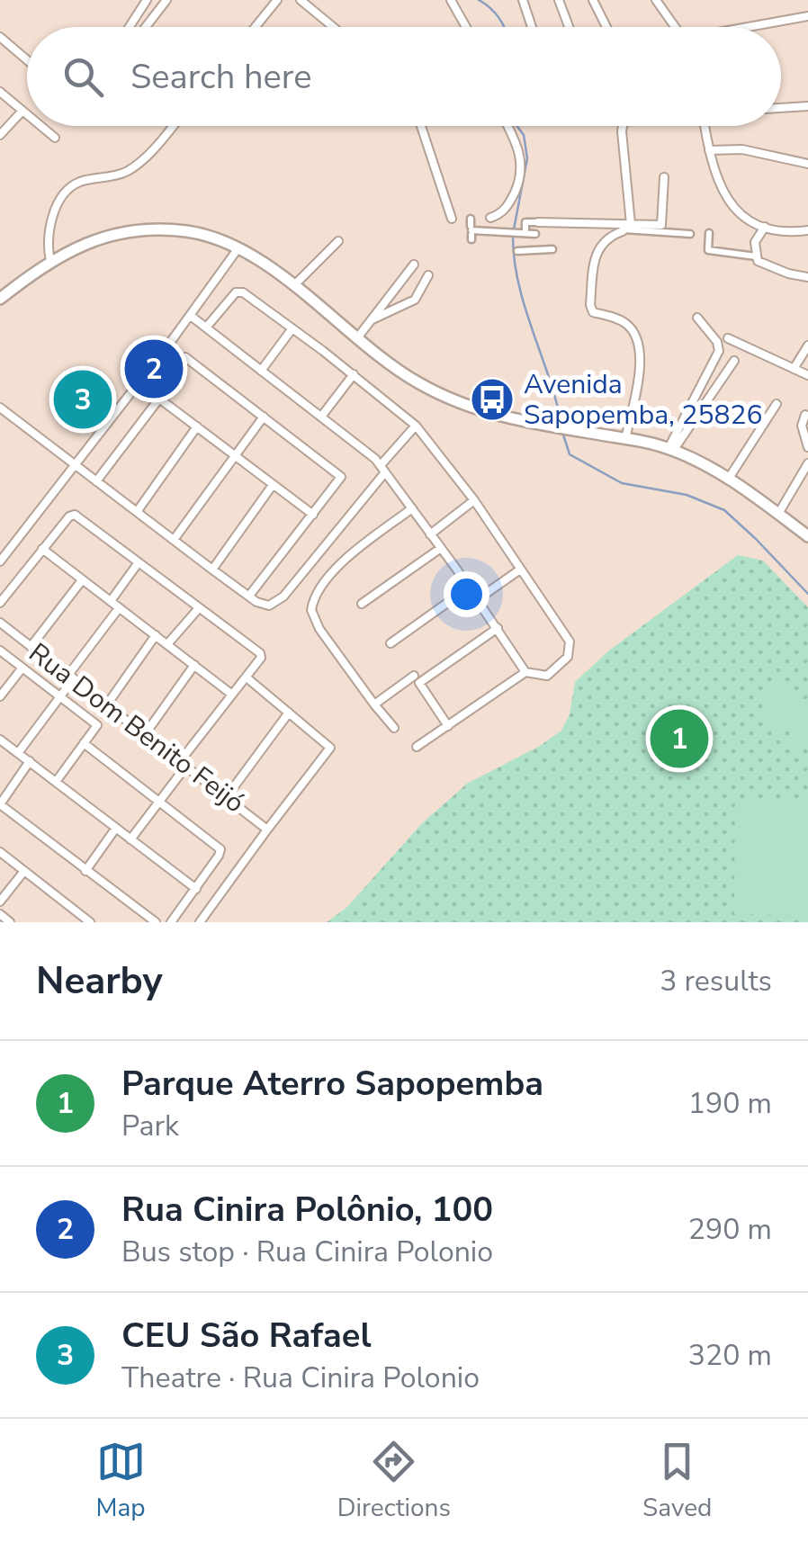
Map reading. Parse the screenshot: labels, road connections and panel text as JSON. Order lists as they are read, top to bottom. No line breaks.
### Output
{"streets":{"street":["Rua Dom Benito Feijó"]},"places":{"bus stop":["Avenida Sapopemba, 25826"]},"page":{"search":"Search here","pins":["2","3","1"],"heading":["Nearby","3 results"],"list":[{"mark":"1","name":"Parque Aterro Sapopemba","note":"Park","value":"190 m"},{"mark":"2","name":"Rua Cinira Polônio, 100","note":"Bus stop · Rua Cinira Polonio","value":"290 m"},{"mark":"3","name":"CEU São Rafael","note":"Theatre · Rua Cinira Polonio","value":"320 m"}],"nav":["Map","Directions","Saved"]}}
